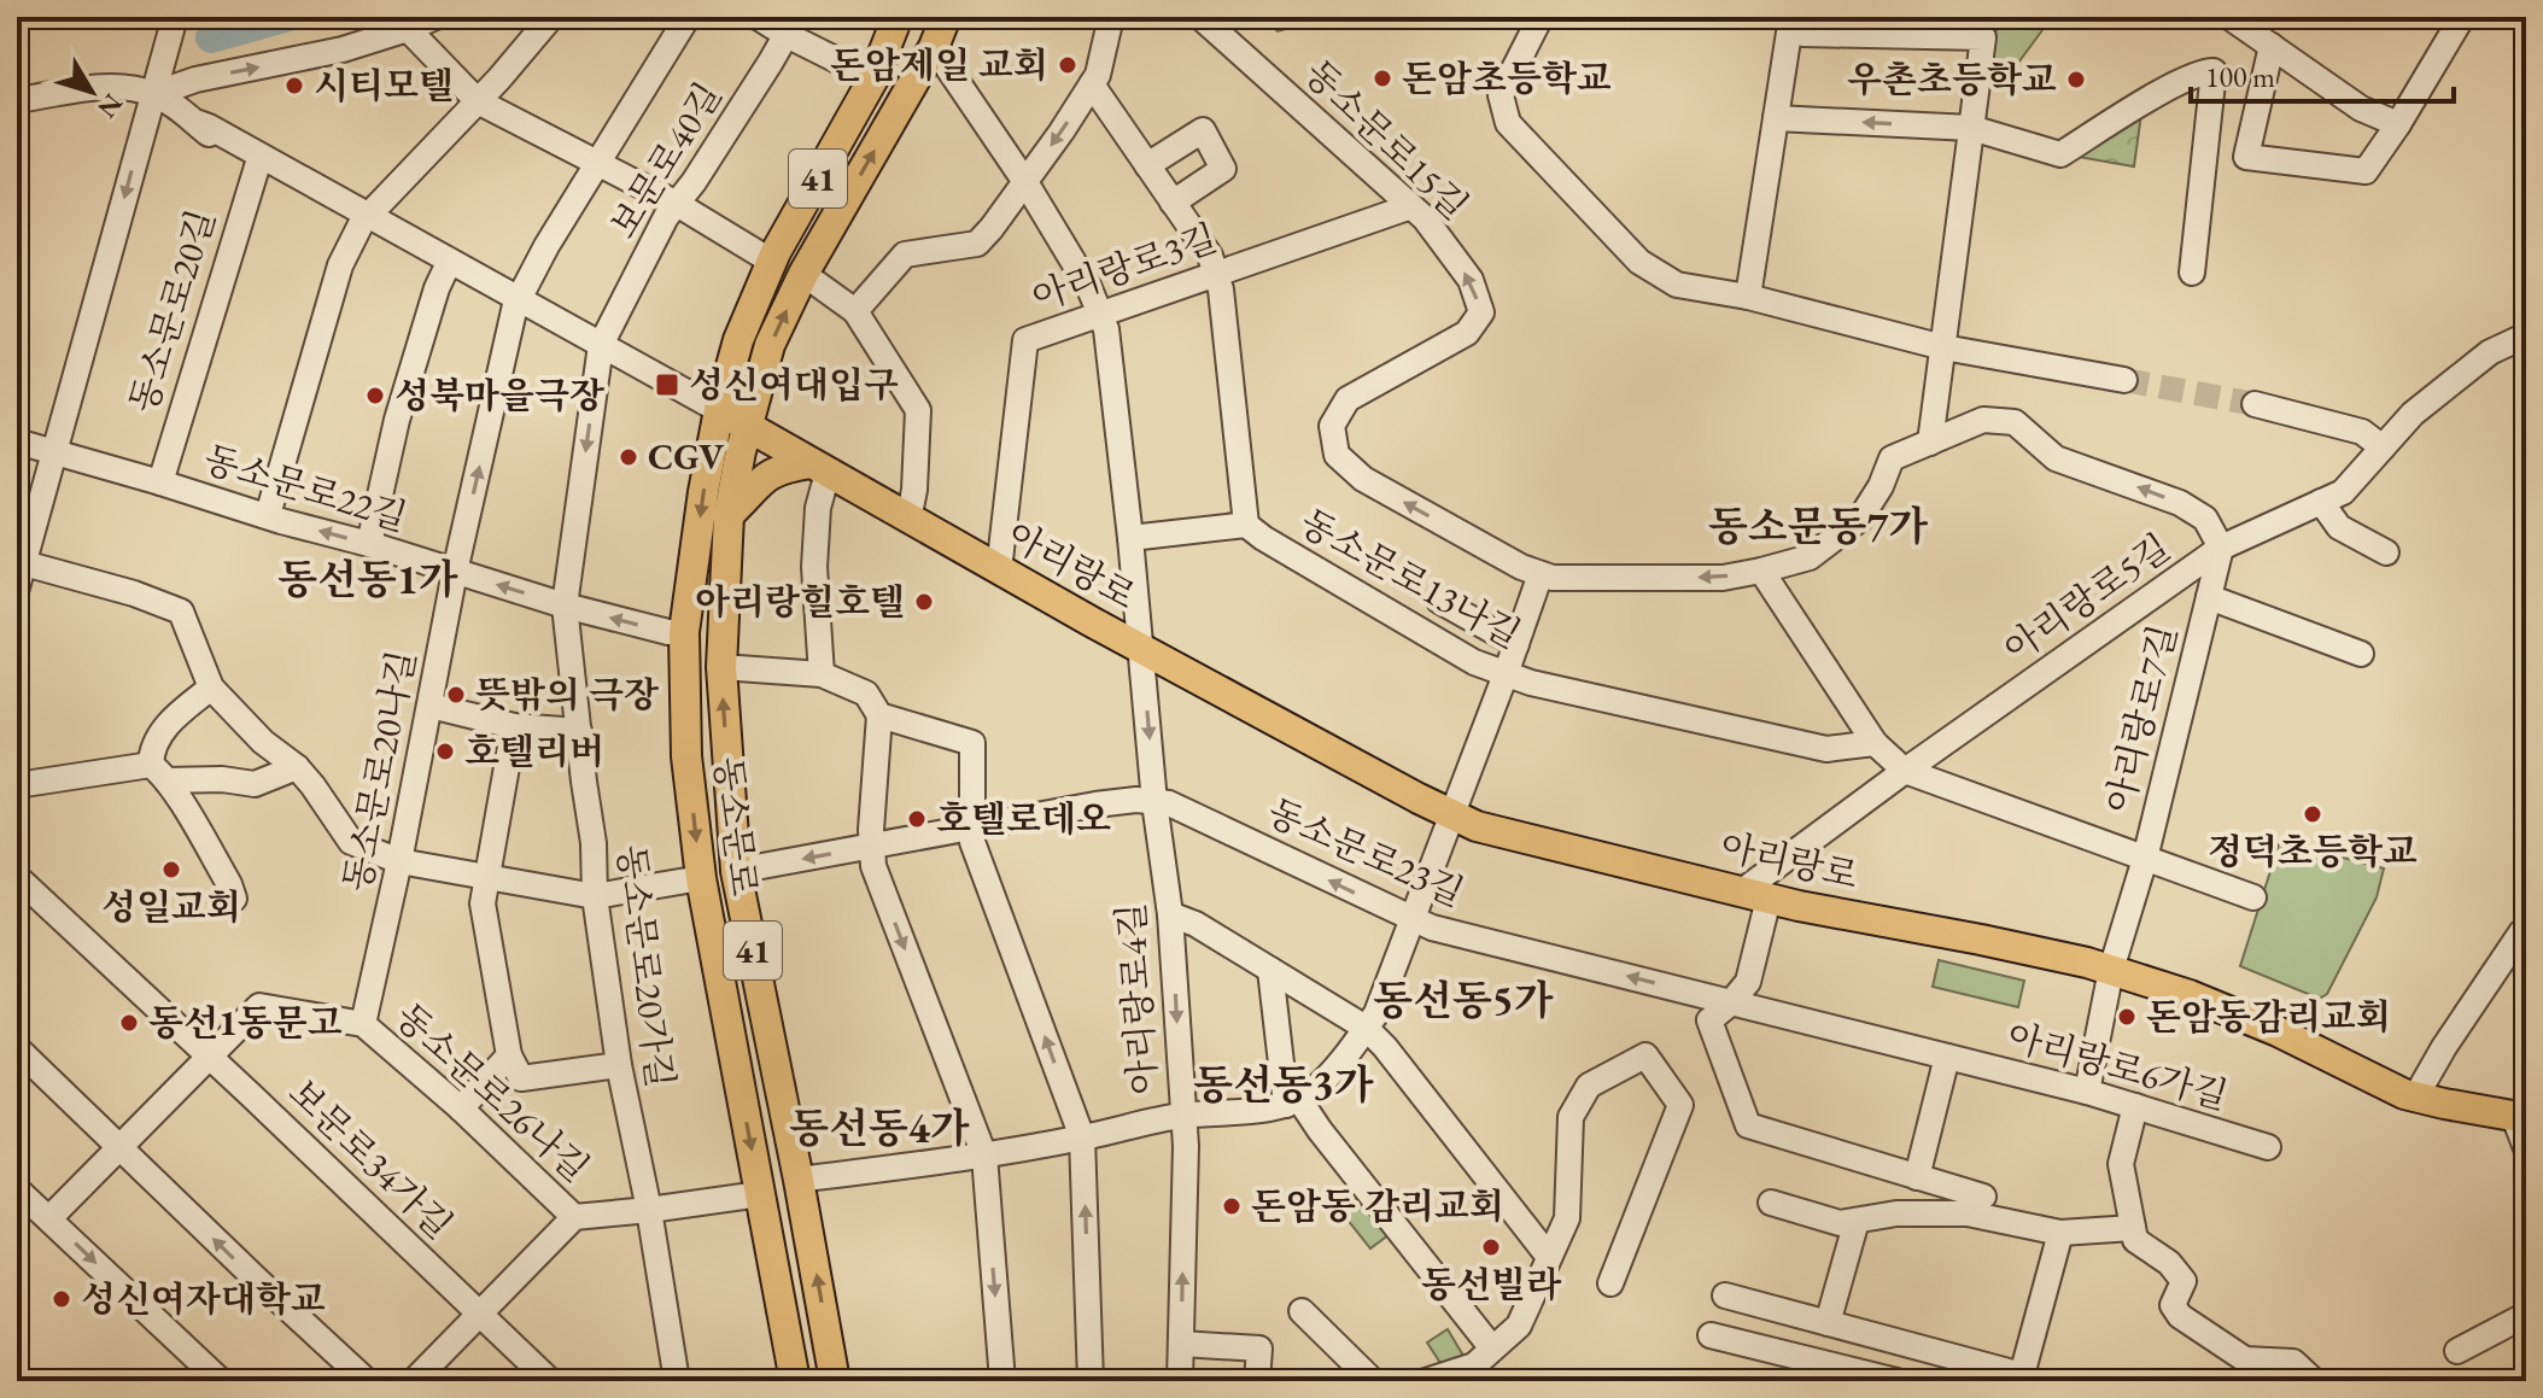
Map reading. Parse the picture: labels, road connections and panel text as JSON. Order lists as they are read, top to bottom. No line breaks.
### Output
{"streets":{"main road":["41","아리랑로","동소문로"],"street":["동소문로15길","보문로40길","아리랑로3길","동소문로20길","동소문로22길","동소문로13나길","아리랑로5길","아리랑로7길","동소문로20나길","동소문로23길","동소문로20가길","아리랑로4길","아리랑로6가길","동소문로26나길","보문로34가길"]},"crossings":[["동소문로15길","아리랑로3길"],["동소문로15길","아리랑로5길"],["동소문로15길","아리랑로7길"],["보문로40길","동소문로20가길"],["아리랑로3길","아리랑로"],["아리랑로3길","동소문로13나길"],["아리랑로3길","아리랑로4길"],["동소문로20길","동소문로22길"],["동소문로22길","동소문로20나길"],["동소문로22길","동소문로"],["동소문로22길","동소문로20가길"],["아리랑로","아리랑로5길"],["아리랑로","아리랑로7길"],["아리랑로","동소문로"],["아리랑로","아리랑로4길"],["아리랑로5길","아리랑로7길"],["동소문로20나길","동소문로26나길"],["동소문로","동소문로23길"],["동소문로","아리랑로4길"],["동소문로23길","아리랑로4길"],["동소문로23길","아리랑로6가길"],["동소문로26나길","보문로34가길"]],"districts":["동소문동7가","동선동1가","동선동5가","동선동3가","동선동4가"],"places":{"other":["돈암제일 교회","돈암초등학교","우촌초등학교","시티모텔","성북마을극장","CGV","아리랑힐호텔","뜻밖의 극장","호텔리버","정덕초등학교","호텔로데오","성일교회","돈암동감리교회","동선1동문고","돈암동 감리교회","동선빌라","성신여자대학교"],"transit":["성신여대입구"]},"scale_bar":"100 m","north":"bottom right"}
